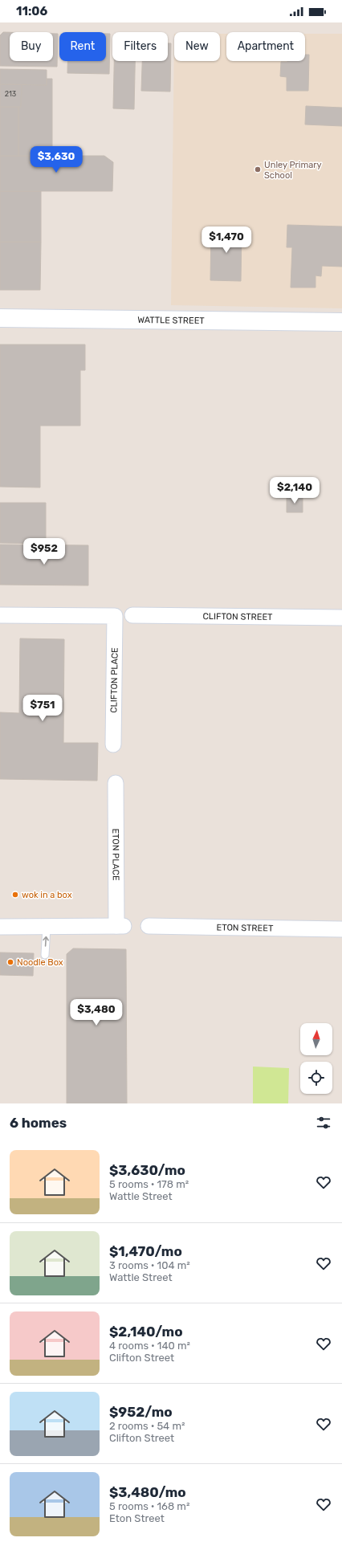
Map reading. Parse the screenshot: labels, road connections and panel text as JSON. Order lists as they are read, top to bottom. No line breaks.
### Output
{"streets":{"street":["WATTLE STREET","CLIFTON STREET","CLIFTON PLACE","ETON PLACE","ETON STREET"]},"places":["Unley Primary School","wok in a box","Noodle Box"],"house_numbers":["213"],"north":"top","page":{"status":"11:06","chip":["Buy","Rent","Filters","New","Apartment"],"price":["$3,630","$1,470","$2,140","$952","$751","$3,480"],"heading":"6 homes","list":[{"name":"$3,630/mo","note":"5 rooms · 178 m² · Wattle Street"},{"name":"$1,470/mo","note":"3 rooms · 104 m² · Wattle Street"},{"name":"$2,140/mo","note":"4 rooms · 140 m² · Clifton Street"},{"name":"$952/mo","note":"2 rooms · 54 m² · Clifton Street"},{"name":"$3,480/mo","note":"5 rooms · 168 m² · Eton Street"}]}}
